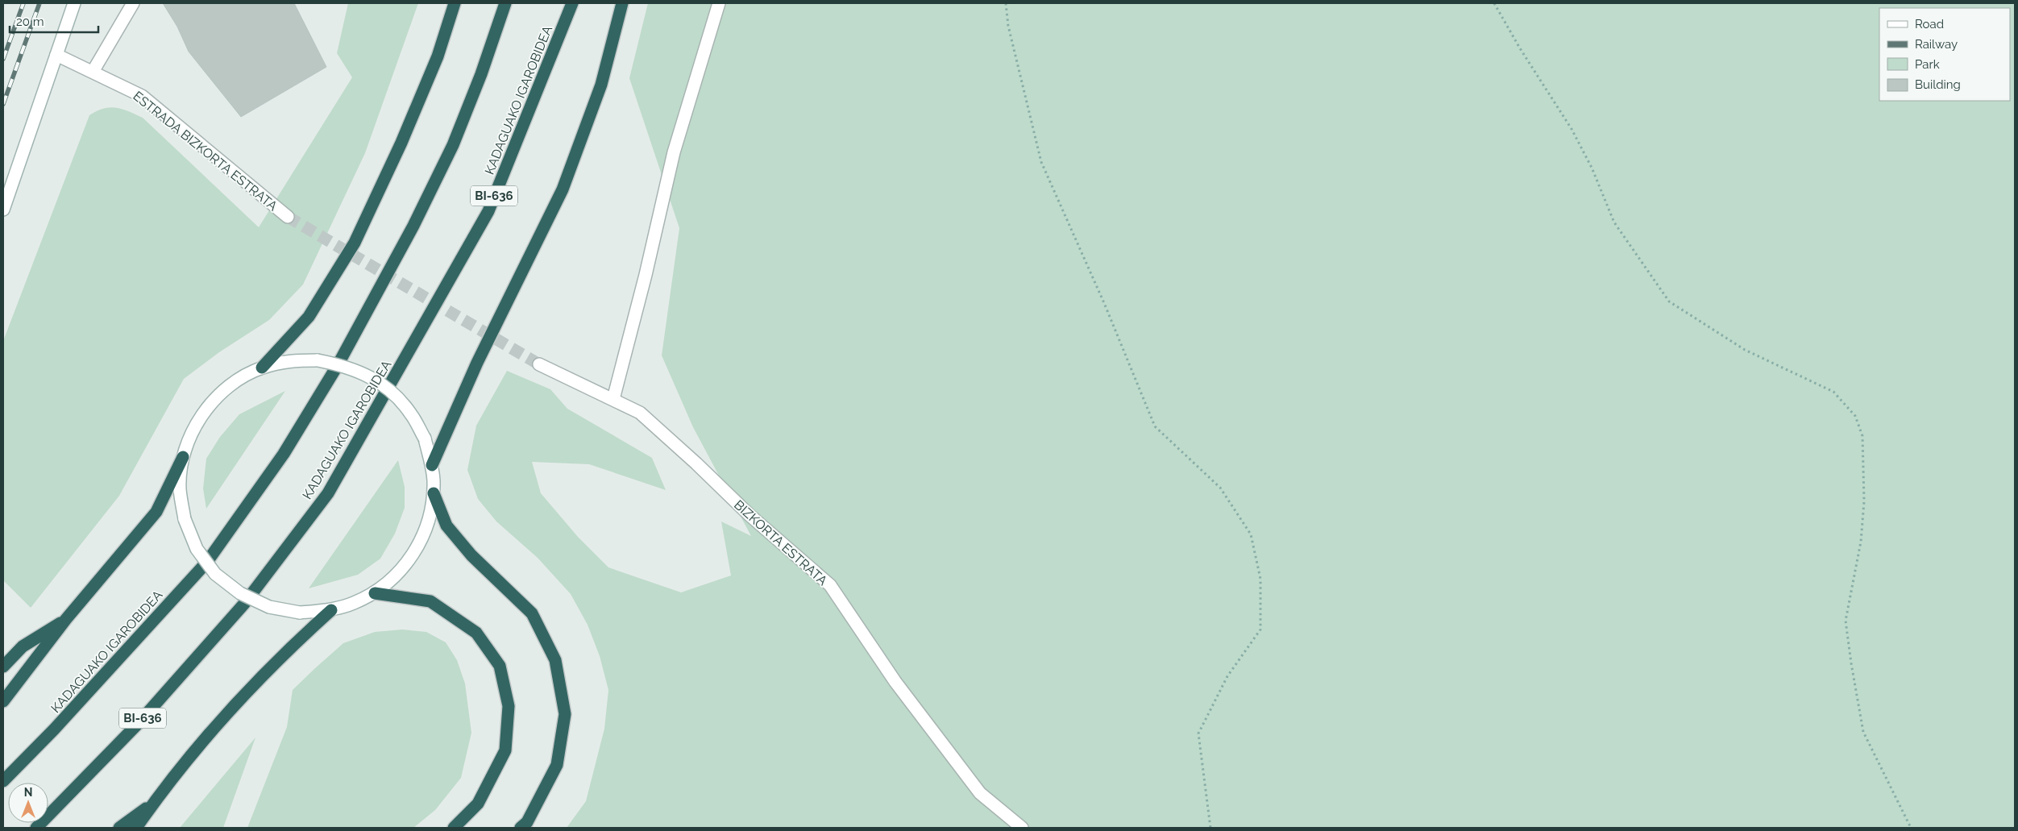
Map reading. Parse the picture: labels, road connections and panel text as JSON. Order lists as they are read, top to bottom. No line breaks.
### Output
{"streets":{"highway":["KADAGUAKO IGAROBIDEA","BI-636"],"street":["ESTRADA BIZKORTA ESTRATA","BIZKORTA ESTRATA"]},"legend":["Road","Railway","Park","Building"],"scale_bar":"20 m","north":"top"}
